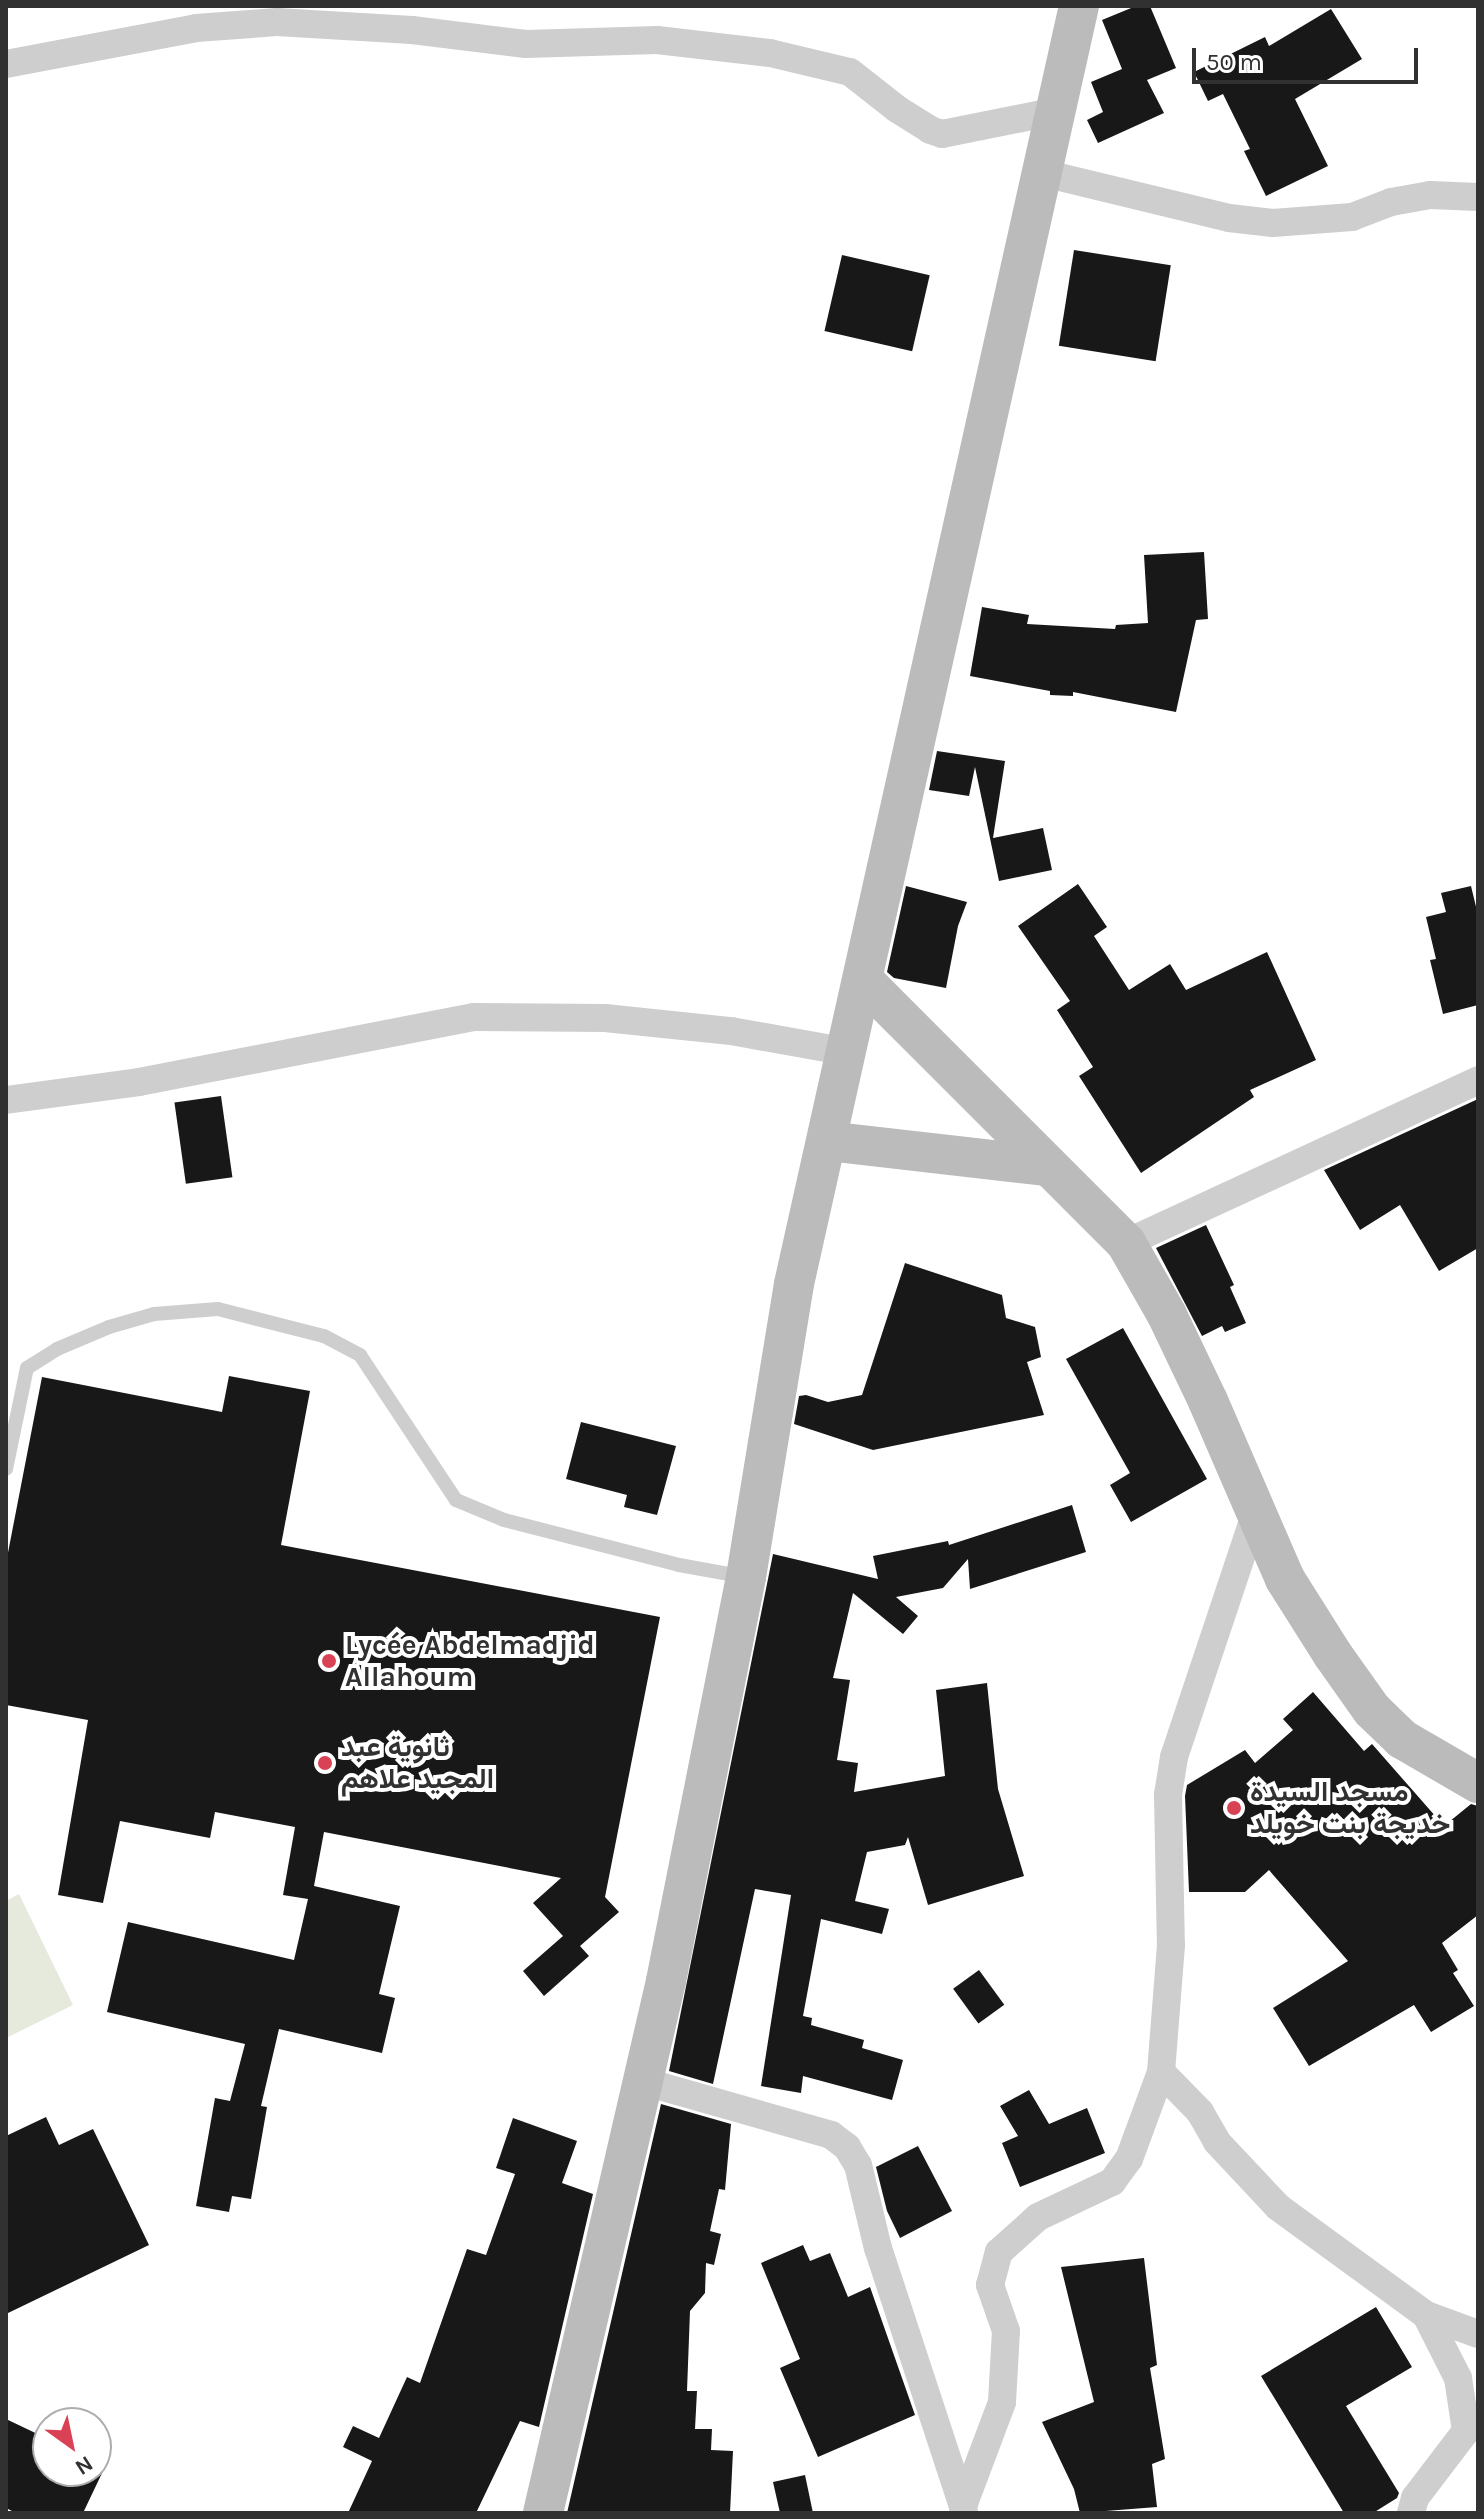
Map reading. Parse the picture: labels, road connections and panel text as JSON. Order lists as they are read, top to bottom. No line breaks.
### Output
{"places":["Lycée Abdelmadjid Allahoum","ثانوية عبد المجيد علاهم","مسجد السيدة خديجة بنت خويلد"],"scale_bar":"50 m","north":"bottom right"}
